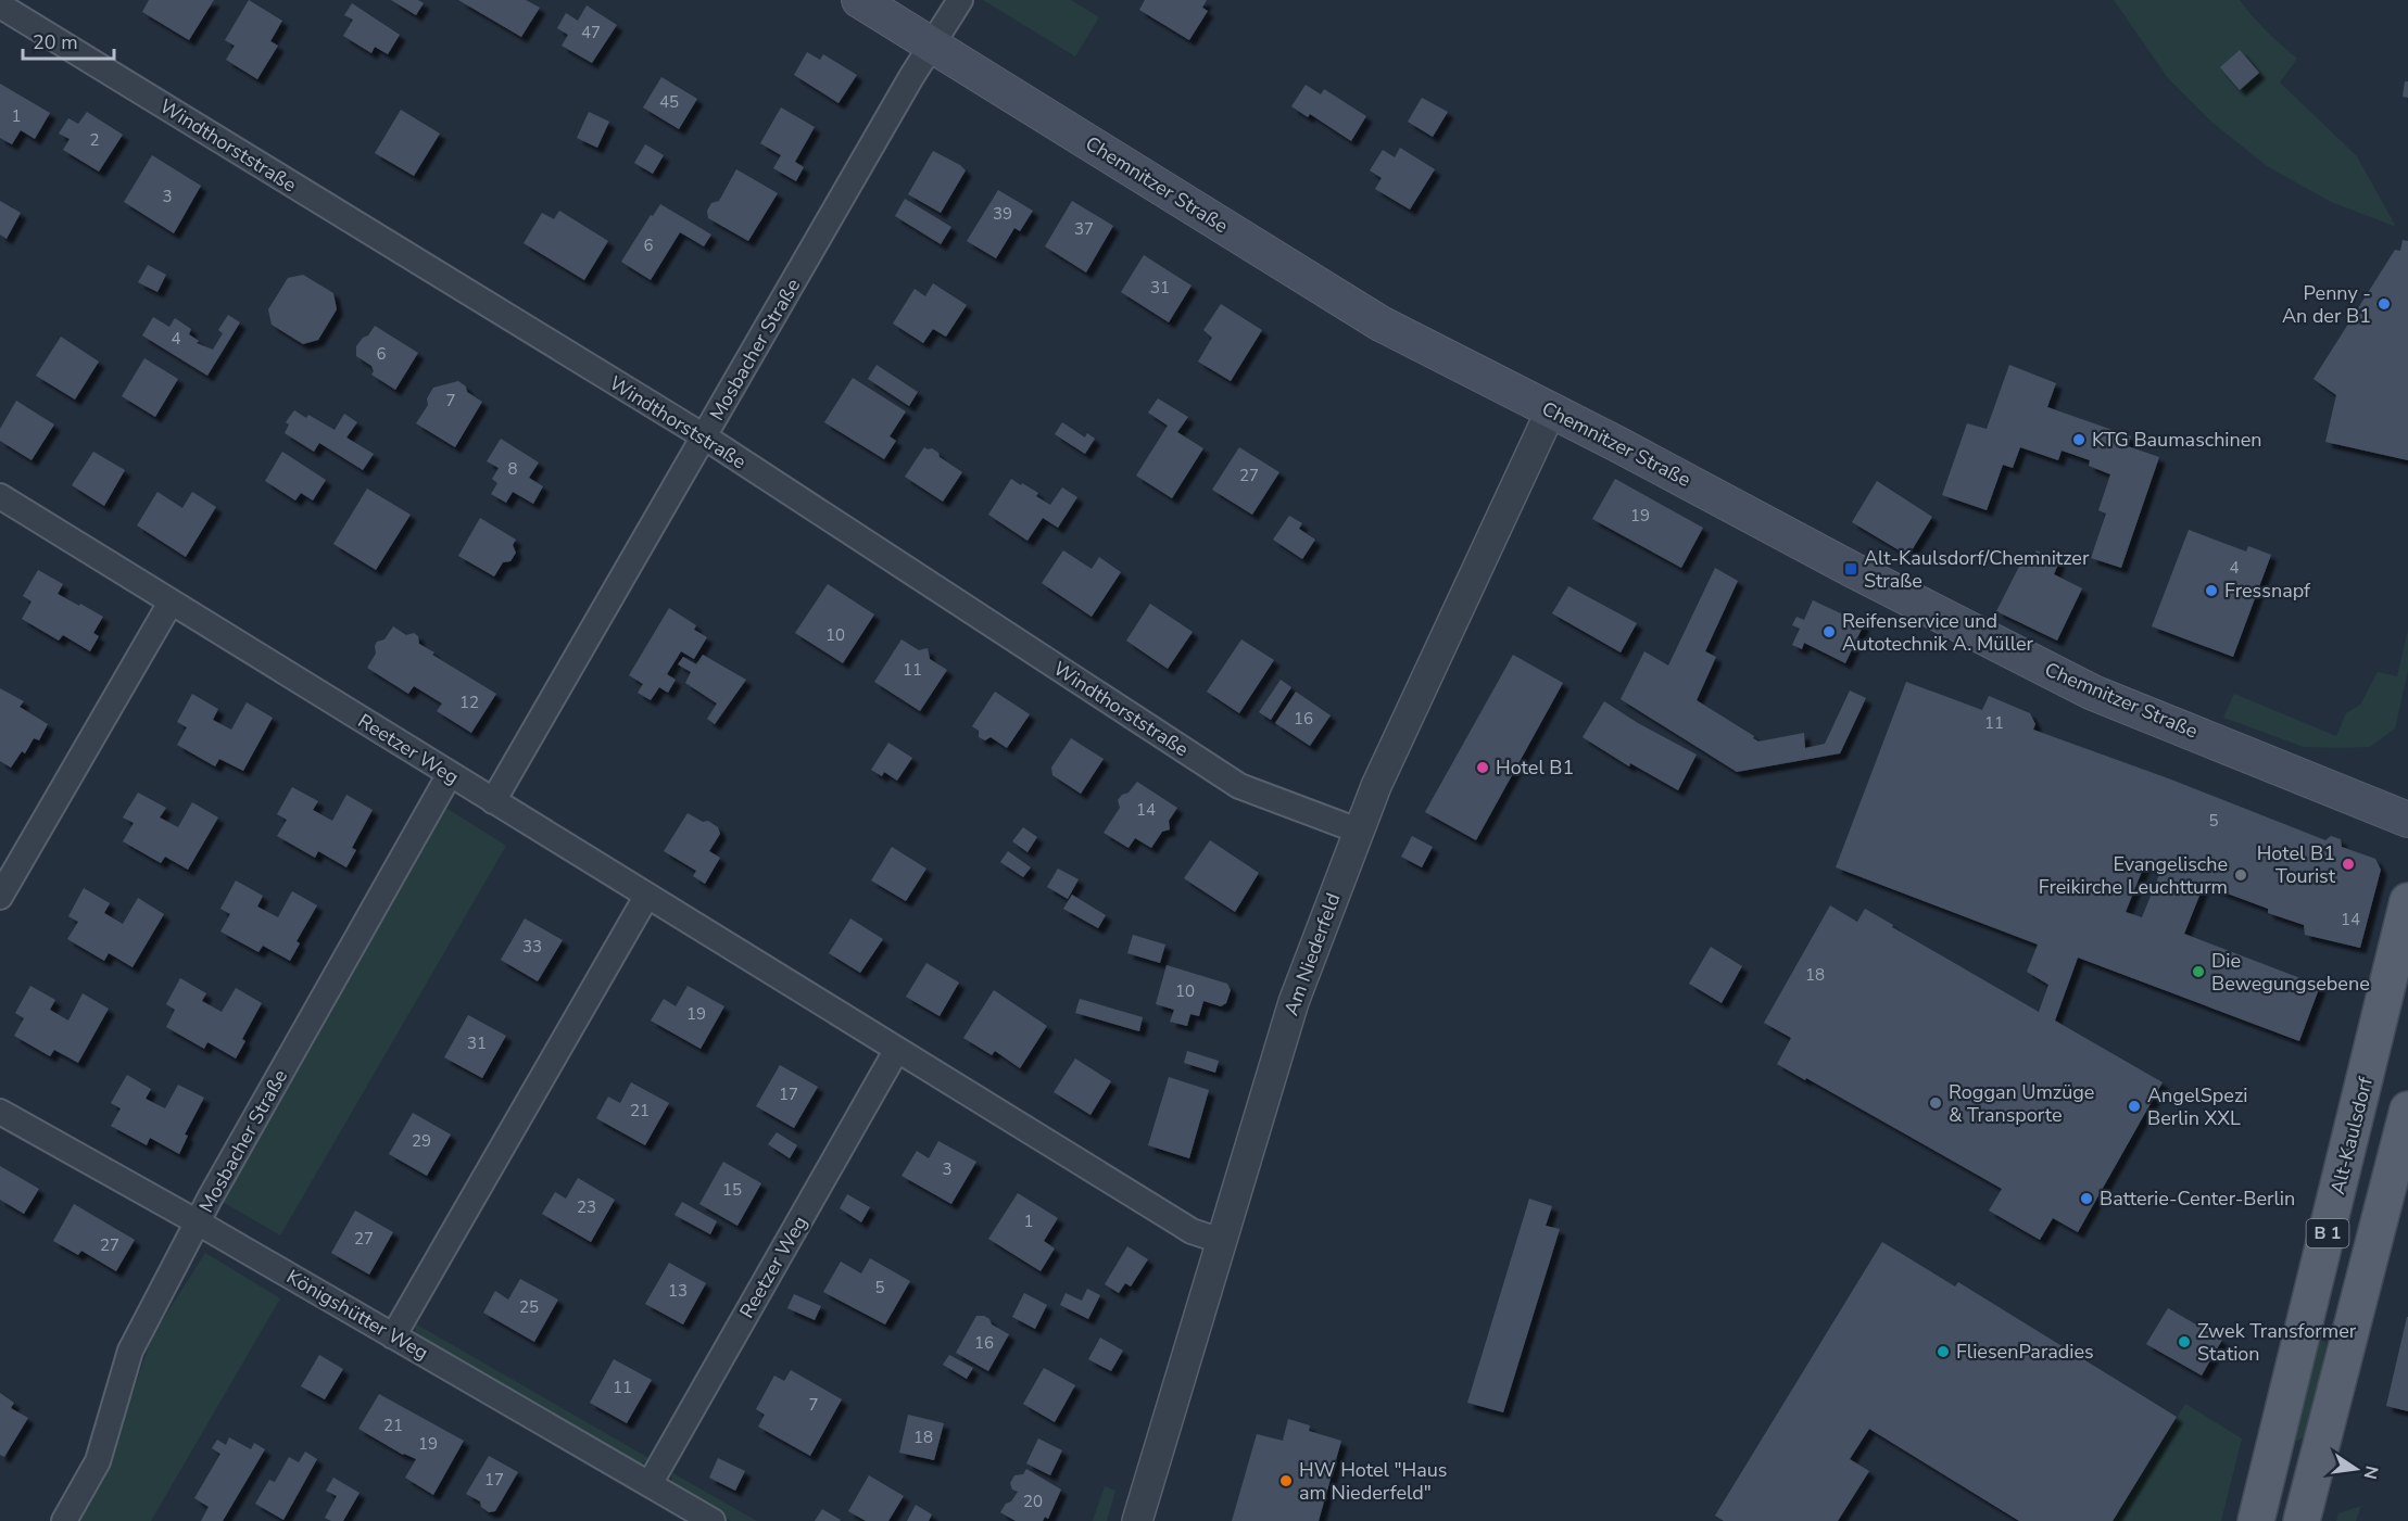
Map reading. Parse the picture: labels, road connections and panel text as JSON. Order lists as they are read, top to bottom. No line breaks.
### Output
{"streets":{"main road":["Chemnitzer Straße","Alt-Kaulsdorf","B 1"],"street":["Windthorststraße","Mosbacher Straße","Reetzer Weg","Am Niederfeld","Königshütter Weg"]},"crossings":[["Windthorststraße","Mosbacher Straße"],["Windthorststraße","Am Niederfeld"],["Chemnitzer Straße","Mosbacher Straße"],["Chemnitzer Straße","Am Niederfeld"],["Mosbacher Straße","Reetzer Weg"],["Mosbacher Straße","Königshütter Weg"],["Reetzer Weg","Am Niederfeld"],["Reetzer Weg","Königshütter Weg"]],"places":{"other":["Penny - An der B1","KTG Baumaschinen","Fressnapf","Reifenservice und Autotechnik A. Müller","Hotel B1","Hotel B1 Tourist","Evangelische Freikirche Leuchtturm","Die Bewegungsebene","Roggan Umzüge & Transporte","AngelSpezi Berlin XXL","Batterie-Center-Berlin","Zwek Transformer Station","FliesenParadies","HW Hotel \"Haus am Niederfeld\""],"transit":["Alt-Kaulsdorf/Chemnitzer Straße"]},"house_numbers":["47","45","1","2","3","39","37","6","31","4","6","7","8","27","19","4","10","11","12","16","11","14","5","14","33","18","10","19","31","17","21","29","3","15","23","1","27","27","5","13","25","16","11","7","21","18","19","17","20"],"scale_bar":"20 m","north":"right"}
